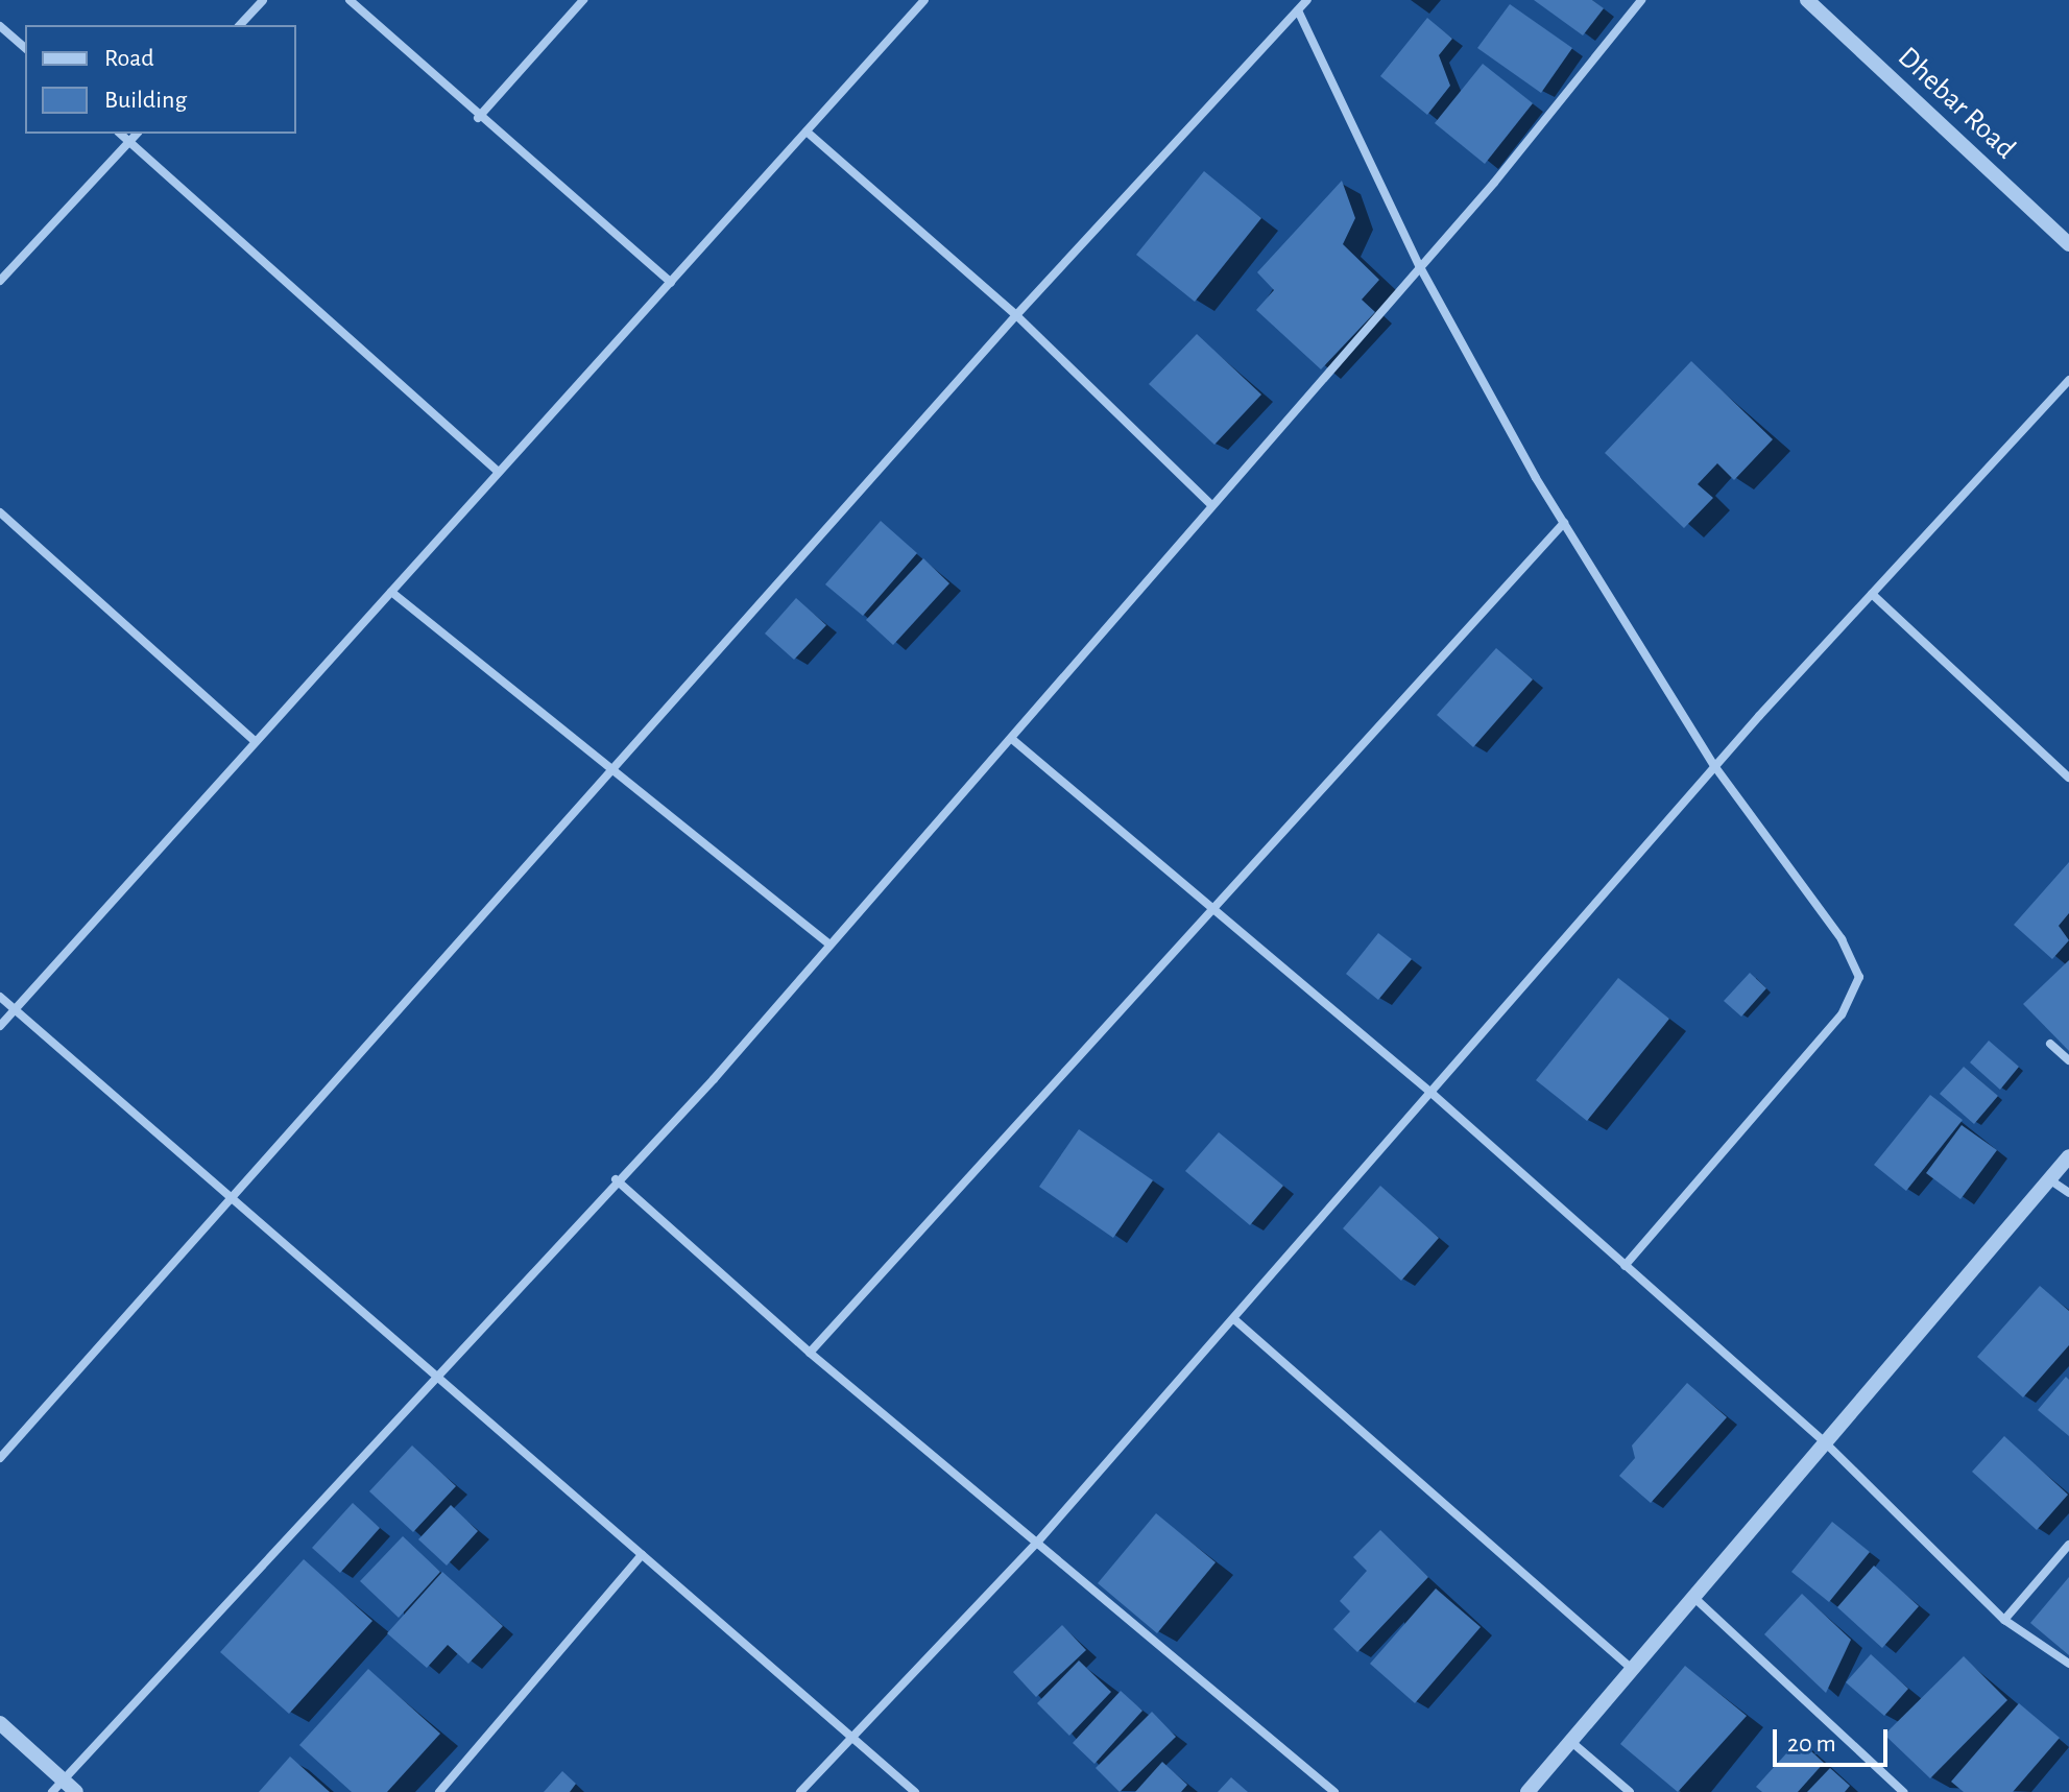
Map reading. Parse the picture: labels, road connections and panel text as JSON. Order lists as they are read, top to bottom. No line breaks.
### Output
{"streets":{"street":["Dhebar Road"]},"legend":["Road","Building"],"scale_bar":"20 m"}
